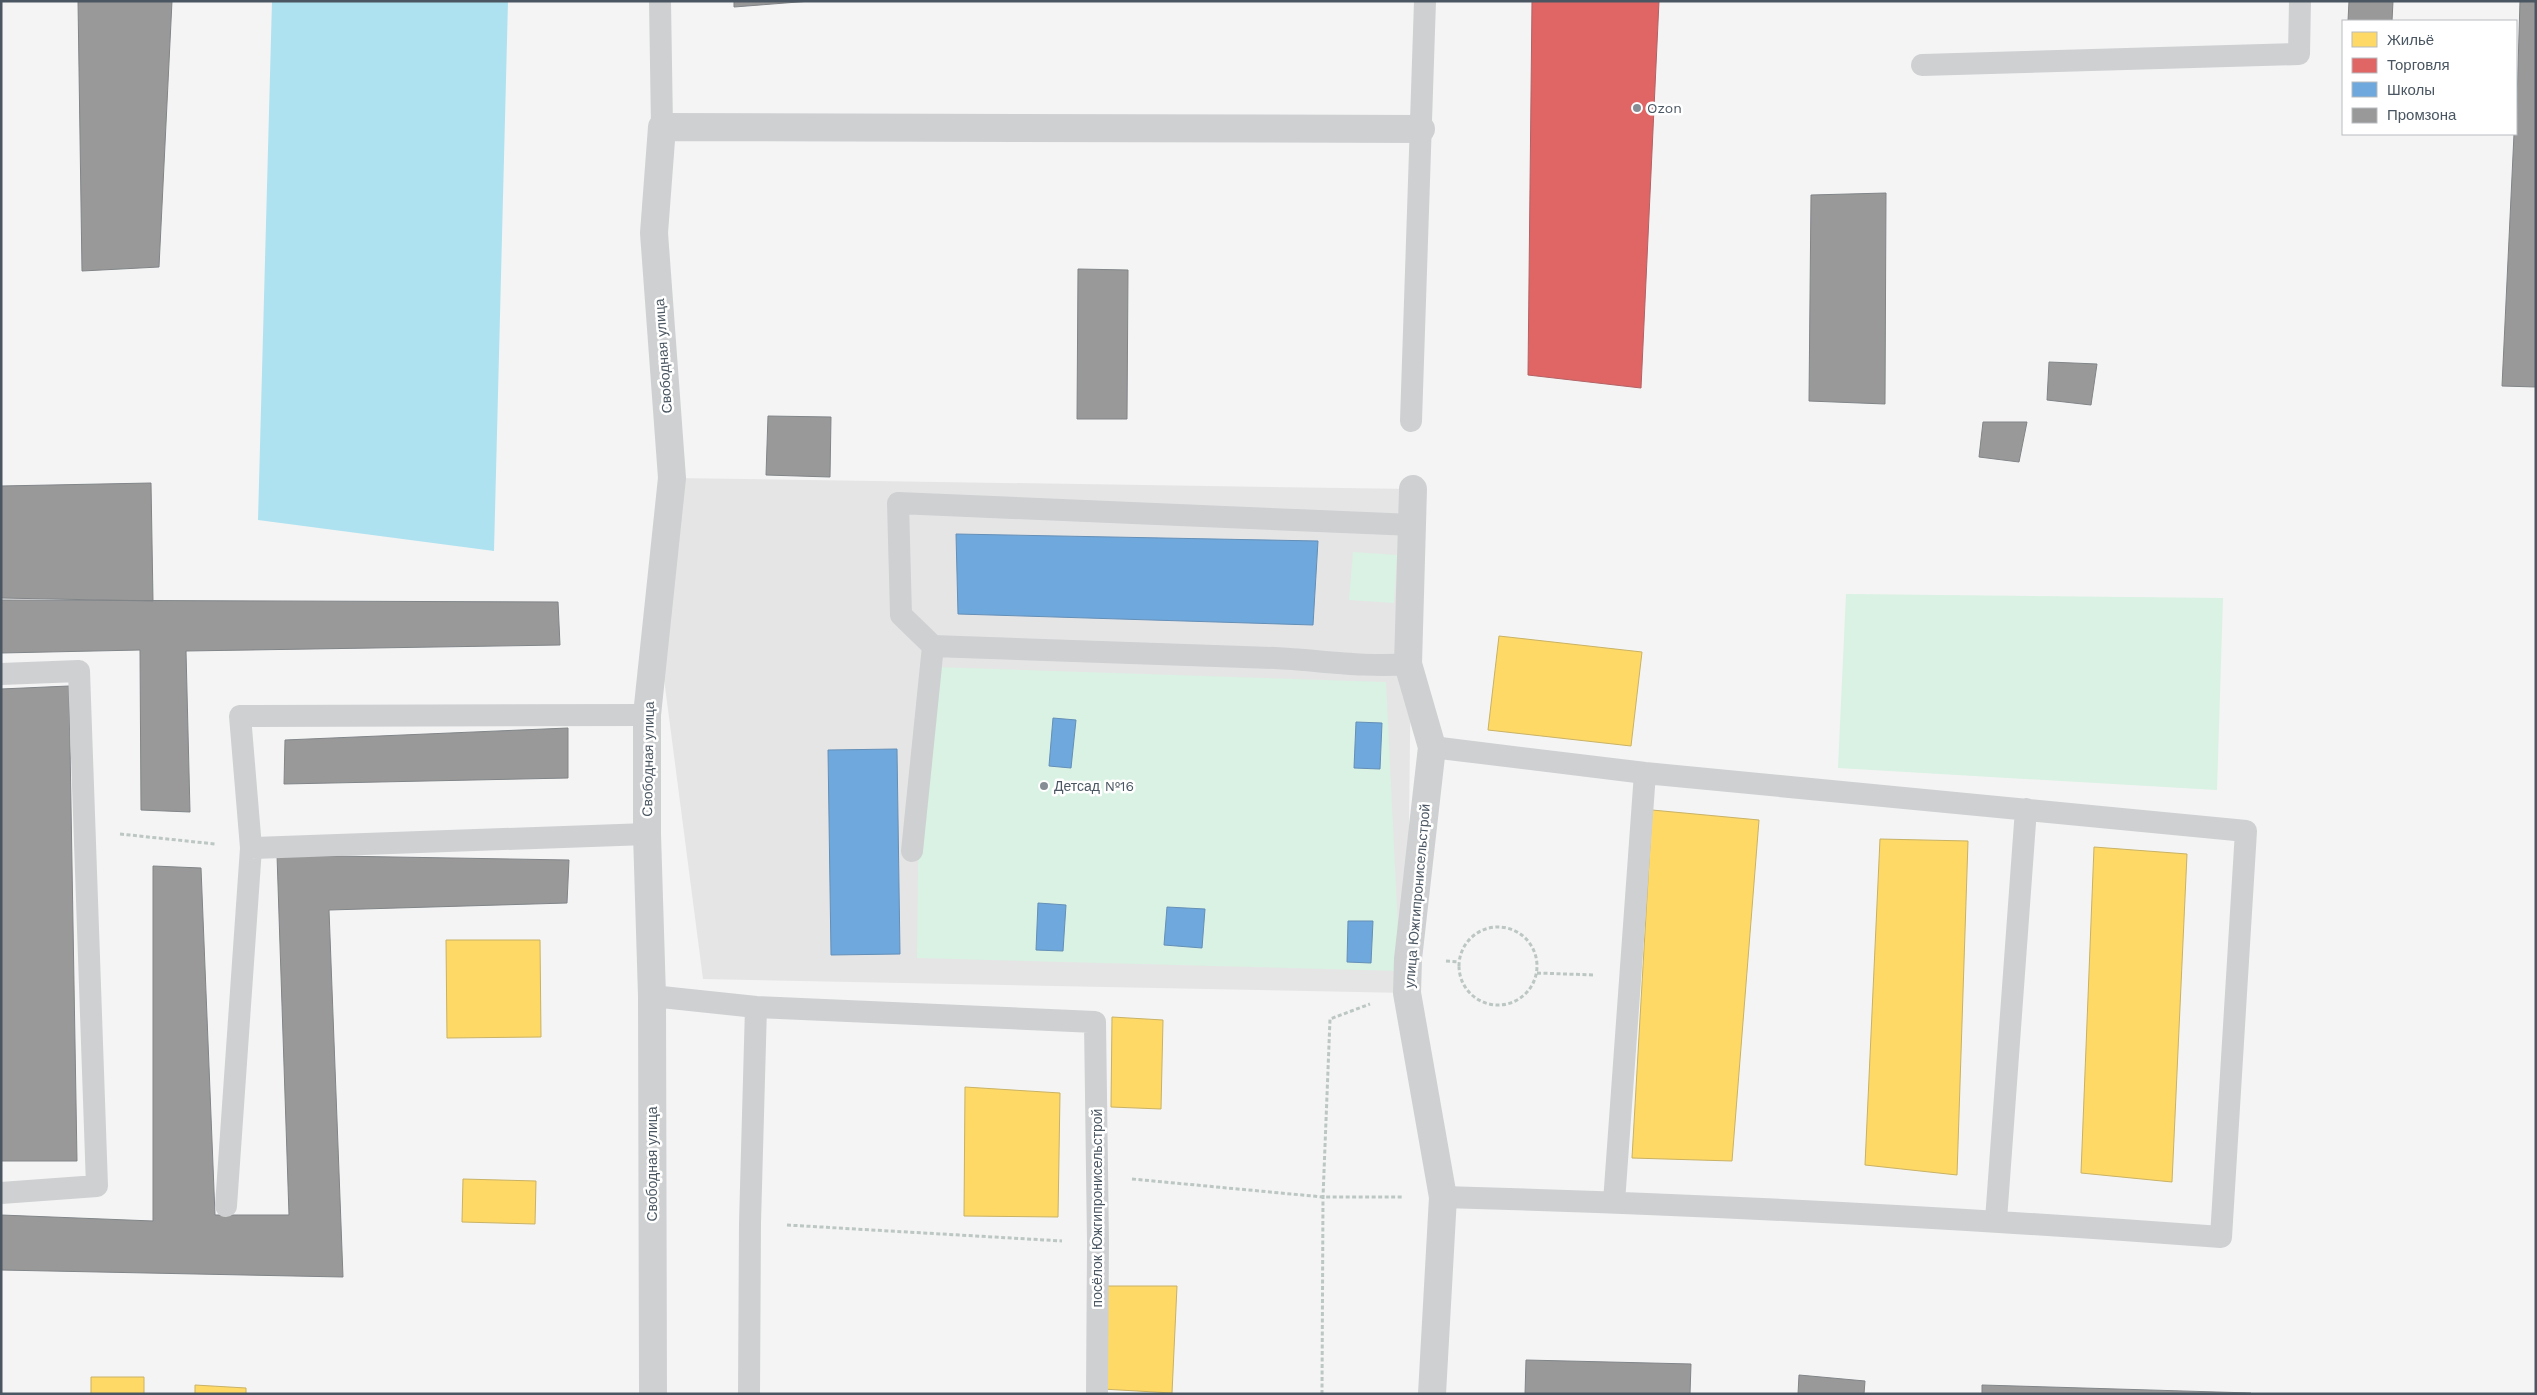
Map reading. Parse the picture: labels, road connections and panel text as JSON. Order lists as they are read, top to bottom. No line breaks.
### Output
{"streets":{"street":["Свободная улица","улица Южгипронисельстрой"],"lane":["посёлок Южгипронисельстрой"]},"places":["Ozon","Детсад №16"],"legend":["Жильё","Торговля","Школы","Промзона"]}
